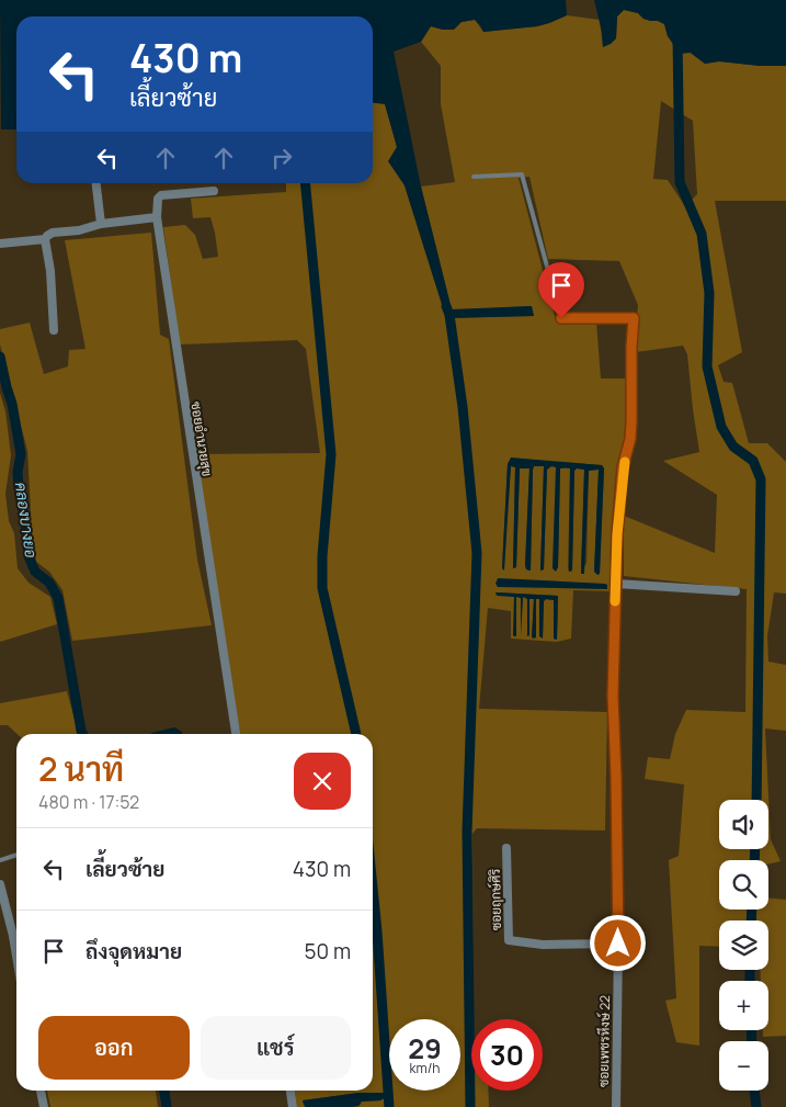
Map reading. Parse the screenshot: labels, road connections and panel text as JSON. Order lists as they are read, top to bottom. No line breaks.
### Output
{"streets":{"street":["ซอยอำนวยสุข","ซอยฤกษ์ศิริ","ซอยเพชรหึงษ์ 22"]},"crossings":[["ซอยฤกษ์ศิริ","ซอยเพชรหึงษ์ 22"]],"water":["คลองบางยอ"],"page":{"turn":["430 m","เลี้ยวซ้าย"],"heading":["2 นาที","480 m · 17:52"],"map_buttons":["+","−"],"list":[{"name":"เลี้ยวซ้าย","value":"430 m"},{"name":"ถึงจุดหมาย","value":"50 m"}],"buttons":["ออก","แชร์"],"speed":"29 km/h","limit":"30"}}
